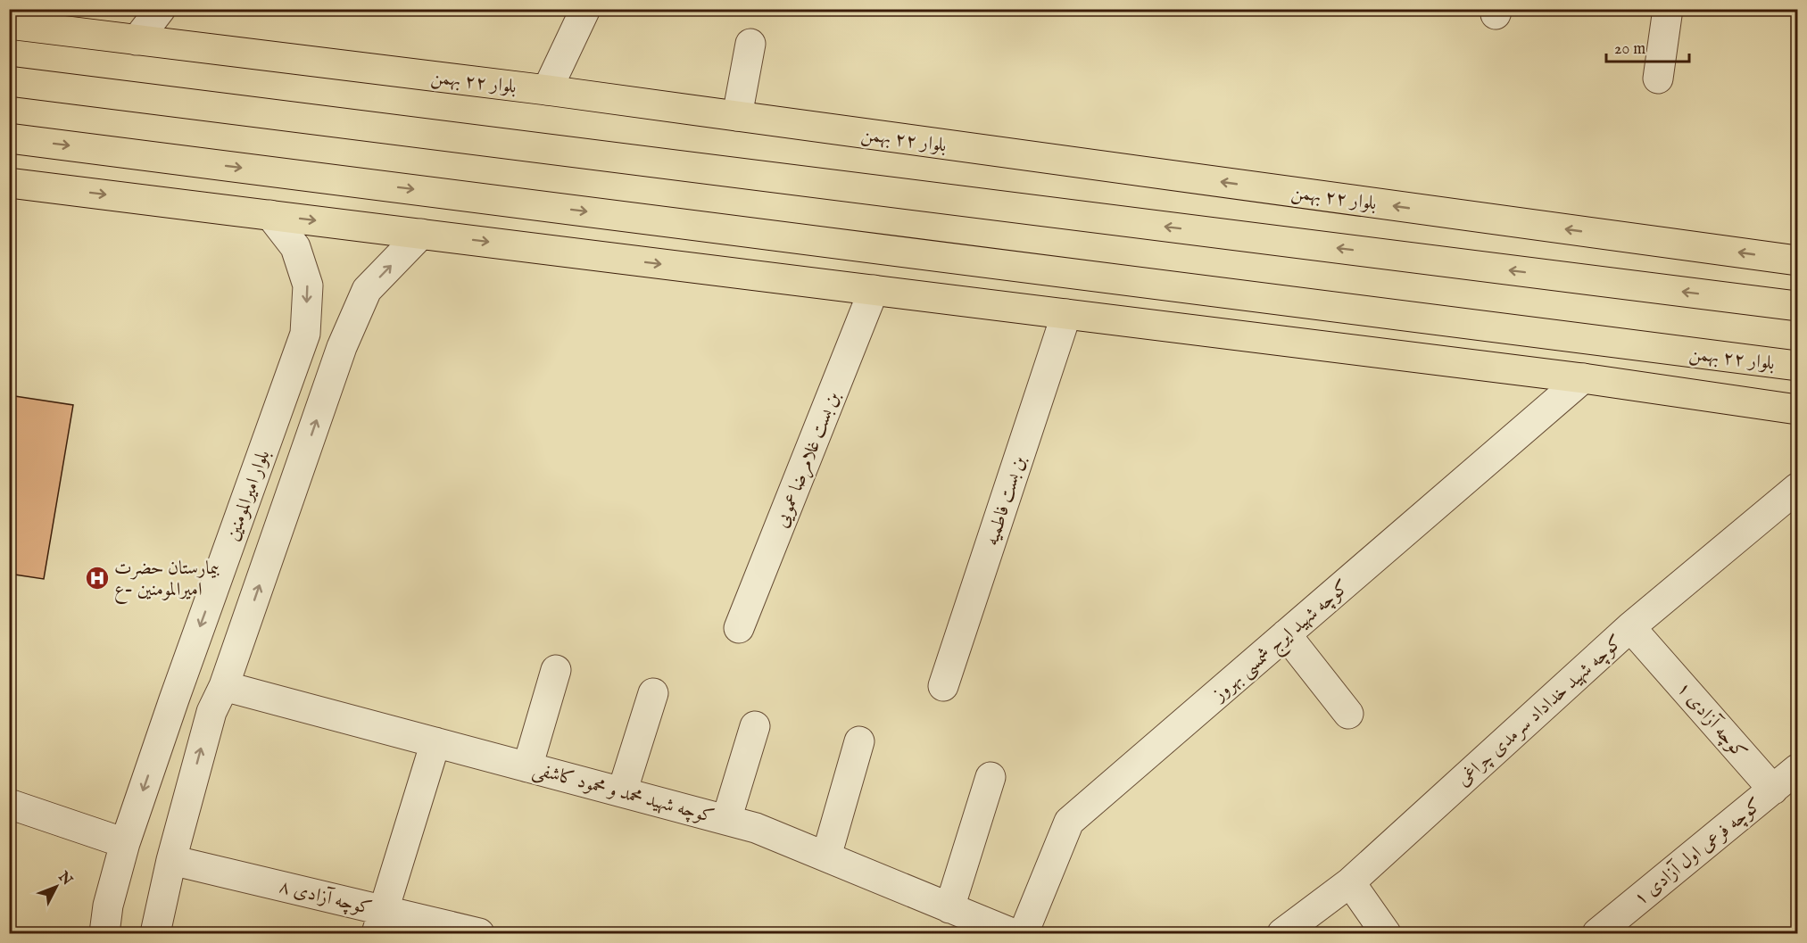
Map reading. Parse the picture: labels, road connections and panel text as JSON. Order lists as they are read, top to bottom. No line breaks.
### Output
{"streets":{"main road":["بلوار ۲۲ بهمن"],"street":["بن بست غلامرضا عمویی","بلوار امیرالمومنین","بن بست فاطمیه","کوچه شهید ایرج شمسی بهروز","کوچه شهید خداداد سرمدی چراغی","کوچه آزادی ۱","کوچه شهید محمد و محمود کاشفی","کوچه فرعی اول آزادی ۱","کوچه آزادی ۸"]},"crossings":[["کوچه شهید خداداد سرمدی چراغی","کوچه آزادی ۱"],["کوچه آزادی ۱","کوچه فرعی اول آزادی ۱"]],"places":{"hospital":["بیمارستان حضرت امیرالمومنین -ع"]},"scale_bar":"20 m","north":"top right"}
